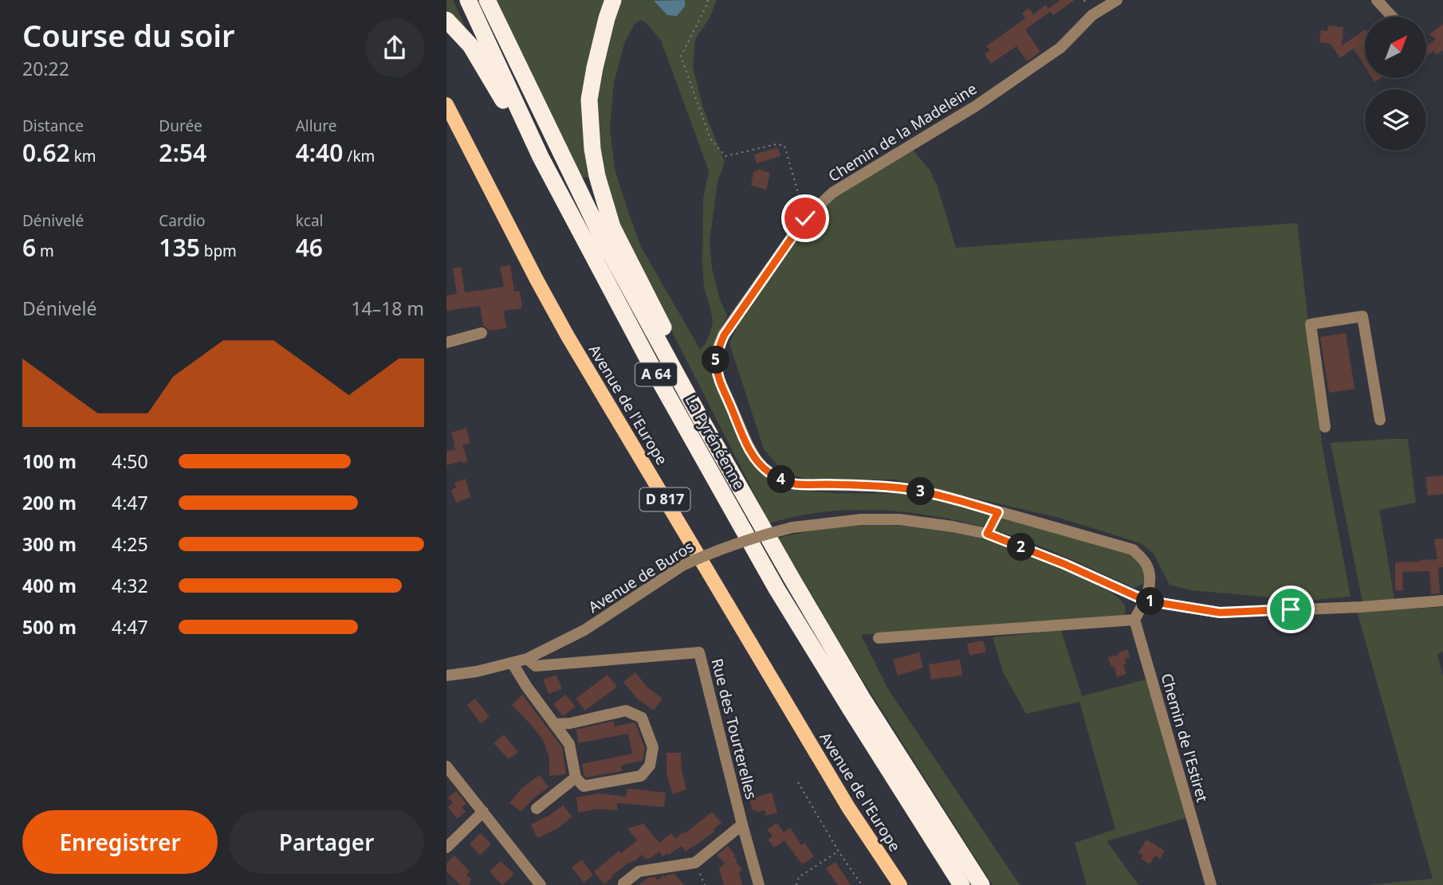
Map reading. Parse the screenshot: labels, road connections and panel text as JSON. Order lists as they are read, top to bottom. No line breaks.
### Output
{"streets":{"highway":["A 64","La Pyrénéenne"],"main road":["Avenue de l'Europe","D 817"],"street":["Chemin de la Madeleine","Avenue de Buros","Rue des Tourterelles","Chemin de l'Estiret"]},"crossings":[["Chemin de la Madeleine","Avenue de Buros"],["Avenue de Buros","Rue des Tourterelles"]],"north":"top right","page":{"heading":["Course du soir","20:22"],"stats":[["Distance","0.62 km"],["Durée","2:54"],["Allure","4:40 /km"],["Dénivelé","6 m"],["Cardio","135 bpm"],["kcal","46"]],"chart":["Dénivelé","14–18 m"],"pins":["5","4","3","2","1"],"list":[{"name":"100 m","note":"4:50"},{"name":"200 m","note":"4:47"},{"name":"300 m","note":"4:25"},{"name":"400 m","note":"4:32"},{"name":"500 m","note":"4:47"}],"buttons":["Enregistrer","Partager"]}}
